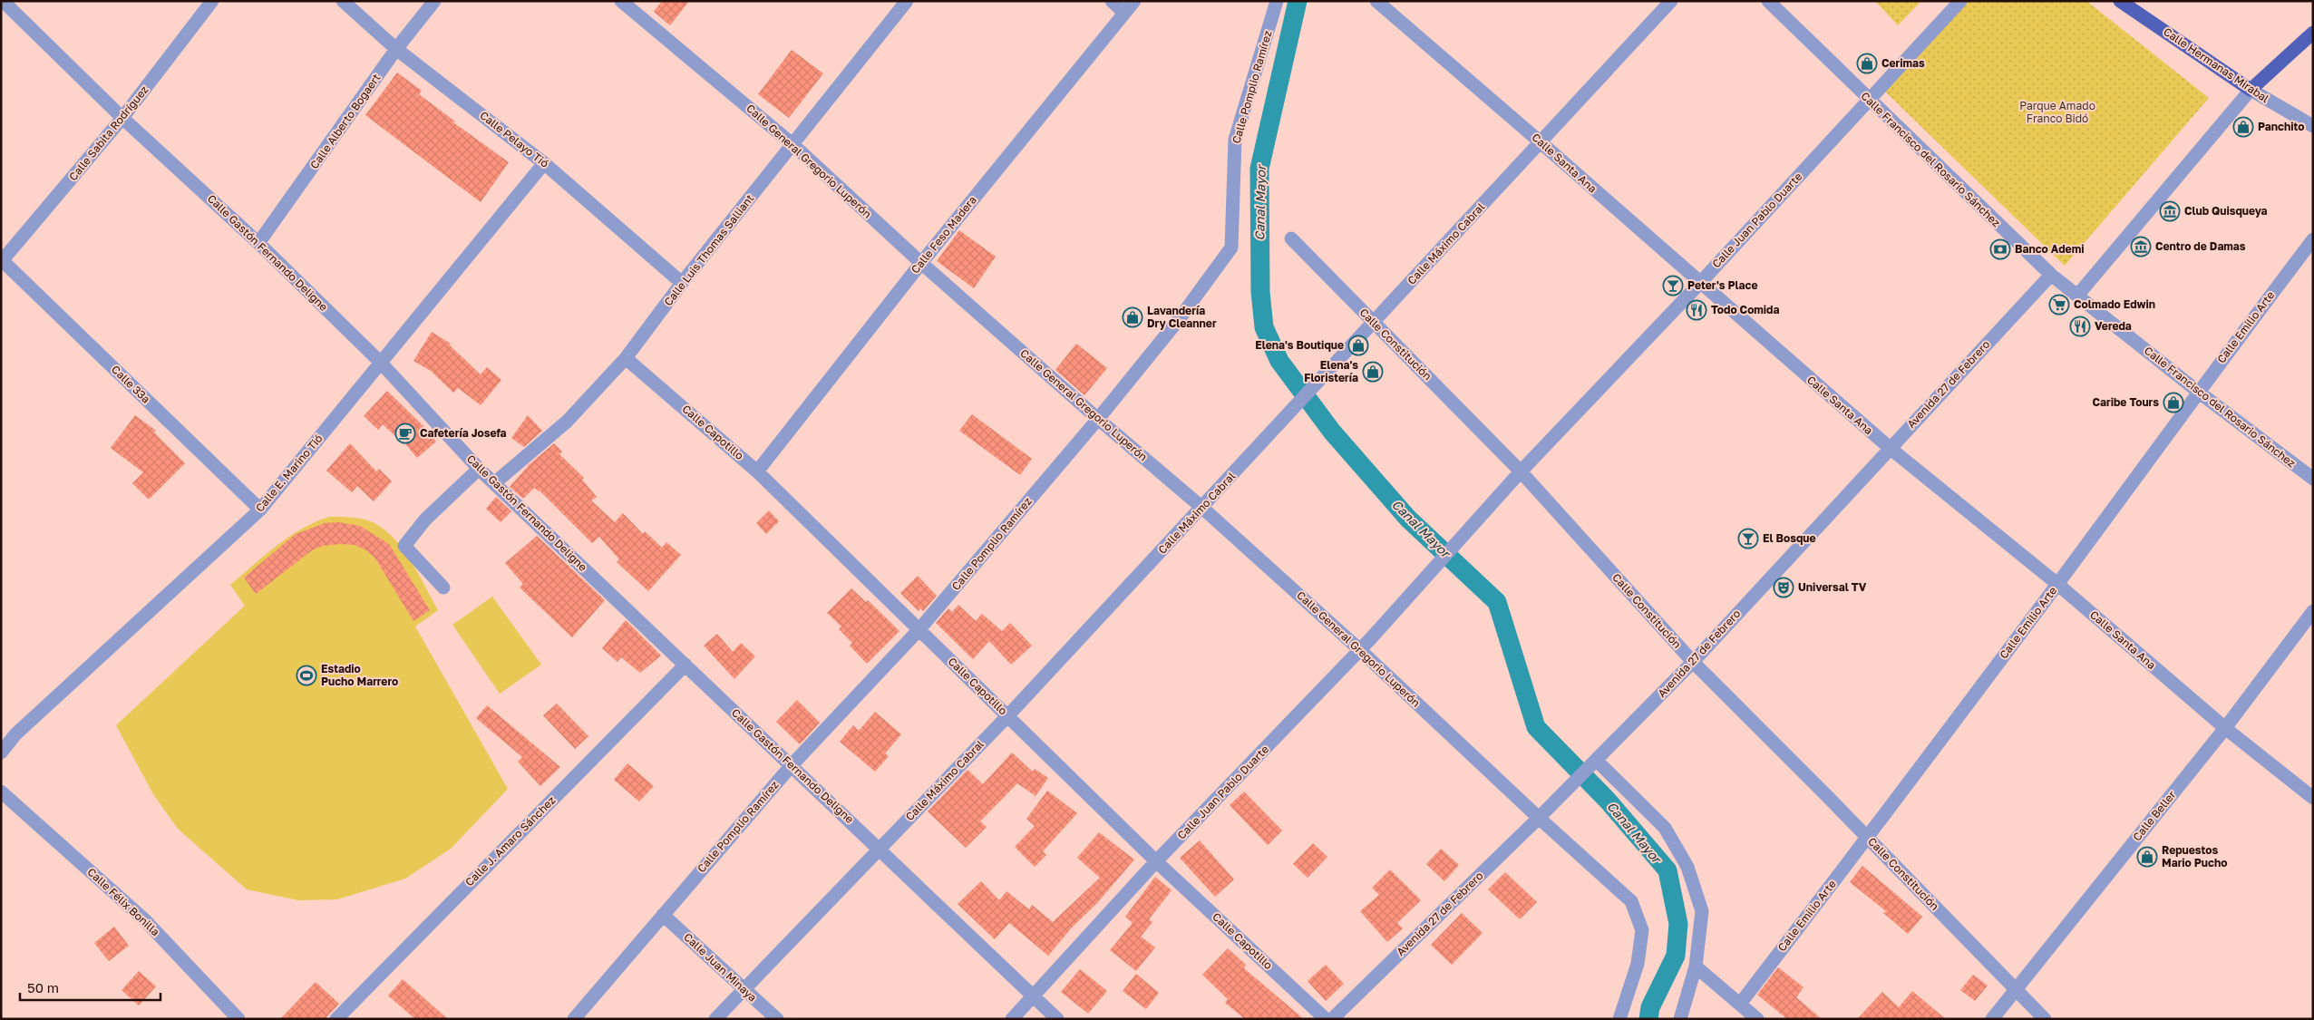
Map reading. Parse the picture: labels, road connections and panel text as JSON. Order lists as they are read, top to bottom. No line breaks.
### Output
{"streets":{"main road":["Calle Hermanas Mirabal"],"street":["Calle Pomplio Ramírez","Calle Alberto Bogaert","Calle Sabita Rodríguez","Calle Pelayo Tió","Calle Francisco del Rosario Sánchez","Calle General Gregorio Luperón","Calle Santa Ana","Calle Juan Pablo Duarte","Calle Feso Madera","Calle Máximo Cabral","Calle Luis Thomas Salliant","Calle Gastón Fernando Deligne","Calle Emilio Arte","Calle Constitución","Calle 33ª","Avenida 27 de Febrero","Calle Capotillo","Calle E. Marino Tió","Calle Beller","Calle J. Amaro Sánchez","Calle Félix Bonilla","Calle Juan Minaya"]},"crossings":[["Calle Pomplio Ramírez","Calle General Gregorio Luperón"],["Calle Pomplio Ramírez","Calle Gastón Fernando Deligne"],["Calle Pomplio Ramírez","Calle Capotillo"],["Calle Pomplio Ramírez","Calle Juan Minaya"],["Calle Alberto Bogaert","Calle Pelayo Tió"],["Calle Alberto Bogaert","Calle Gastón Fernando Deligne"],["Calle Sabita Rodríguez","Calle Gastón Fernando Deligne"],["Calle Sabita Rodríguez","Calle 33ª"],["Calle Pelayo Tió","Calle Luis Thomas Salliant"],["Calle Pelayo Tió","Calle E. Marino Tió"],["Calle Francisco del Rosario Sánchez","Calle Juan Pablo Duarte"],["Calle Francisco del Rosario Sánchez","Calle Emilio Arte"],["Calle Francisco del Rosario Sánchez","Avenida 27 de Febrero"],["Calle General Gregorio Luperón","Calle Juan Pablo Duarte"],["Calle General Gregorio Luperón","Calle Feso Madera"],["Calle General Gregorio Luperón","Calle Máximo Cabral"],["Calle General Gregorio Luperón","Calle Luis Thomas Salliant"],["Calle General Gregorio Luperón","Avenida 27 de Febrero"],["Calle Santa Ana","Calle Juan Pablo Duarte"],["Calle Santa Ana","Calle Máximo Cabral"],["Calle Santa Ana","Calle Emilio Arte"],["Calle Santa Ana","Avenida 27 de Febrero"],["Calle Santa Ana","Calle Beller"],["Calle Juan Pablo Duarte","Calle Gastón Fernando Deligne"],["Calle Juan Pablo Duarte","Calle Constitución"],["Calle Juan Pablo Duarte","Calle Capotillo"],["Calle Feso Madera","Calle Capotillo"],["Calle Máximo Cabral","Calle Gastón Fernando Deligne"],["Calle Máximo Cabral","Calle Constitución"],["Calle Máximo Cabral","Calle Capotillo"],["Calle Máximo Cabral","Calle Juan Minaya"],["Calle Luis Thomas Salliant","Calle Gastón Fernando Deligne"],["Calle Luis Thomas Salliant","Calle Capotillo"],["Calle Gastón Fernando Deligne","Calle E. Marino Tió"],["Calle Gastón Fernando Deligne","Calle J. Amaro Sánchez"],["Calle Emilio Arte","Calle Constitución"],["Calle Constitución","Avenida 27 de Febrero"],["Calle Constitución","Calle Beller"],["Calle 33ª","Calle E. Marino Tió"]],"water":["Canal Mayor"],"parks":["Parque Amado Franco Bidó"],"places":{"shop":["Cerimas","Panchito","Lavandería Dry Cleanner","Elena's Boutique","Elena's Floristería","Caribe Tours","Repuestos Mario Pucho"],"museum":["Club Quisqueya","Centro de Damas"],"bank":["Banco Ademi"],"bar":["Peter's Place","El Bosque"],"supermarket":["Colmado Edwin"],"restaurant":["Todo Comida","Vereda"],"cafe":["Cafetería Josefa"],"theatre":["Universal TV"],"sports":["Estadio Pucho Marrero"]},"scale_bar":"50 m"}
